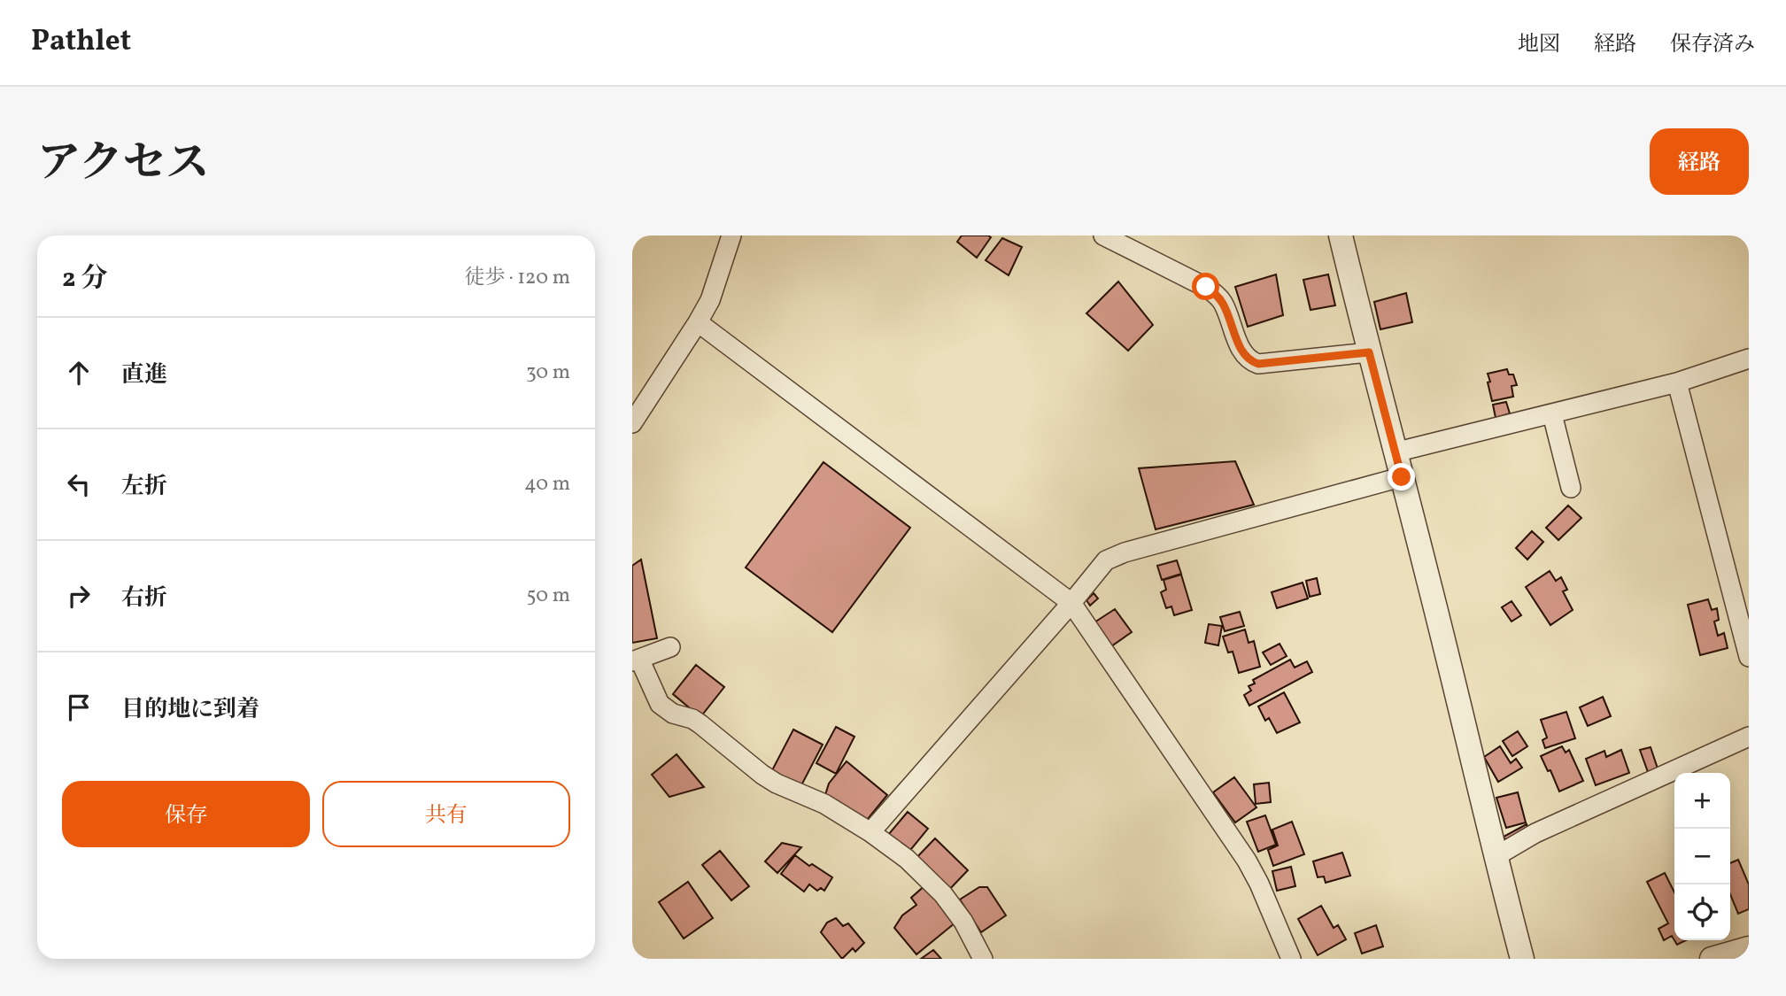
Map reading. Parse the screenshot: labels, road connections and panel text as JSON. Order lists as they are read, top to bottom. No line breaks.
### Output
{"page":{"header":"Pathlet","nav":["地図","経路","保存済み"],"title":"アクセス","buttons":["経路",["保存","共有"]],"heading":["2 分","徒歩 · 120 m"],"list":[["直進","30 m"],["左折","40 m"],["右折","50 m"],"目的地に到着"],"map_buttons":["+","−"]}}
